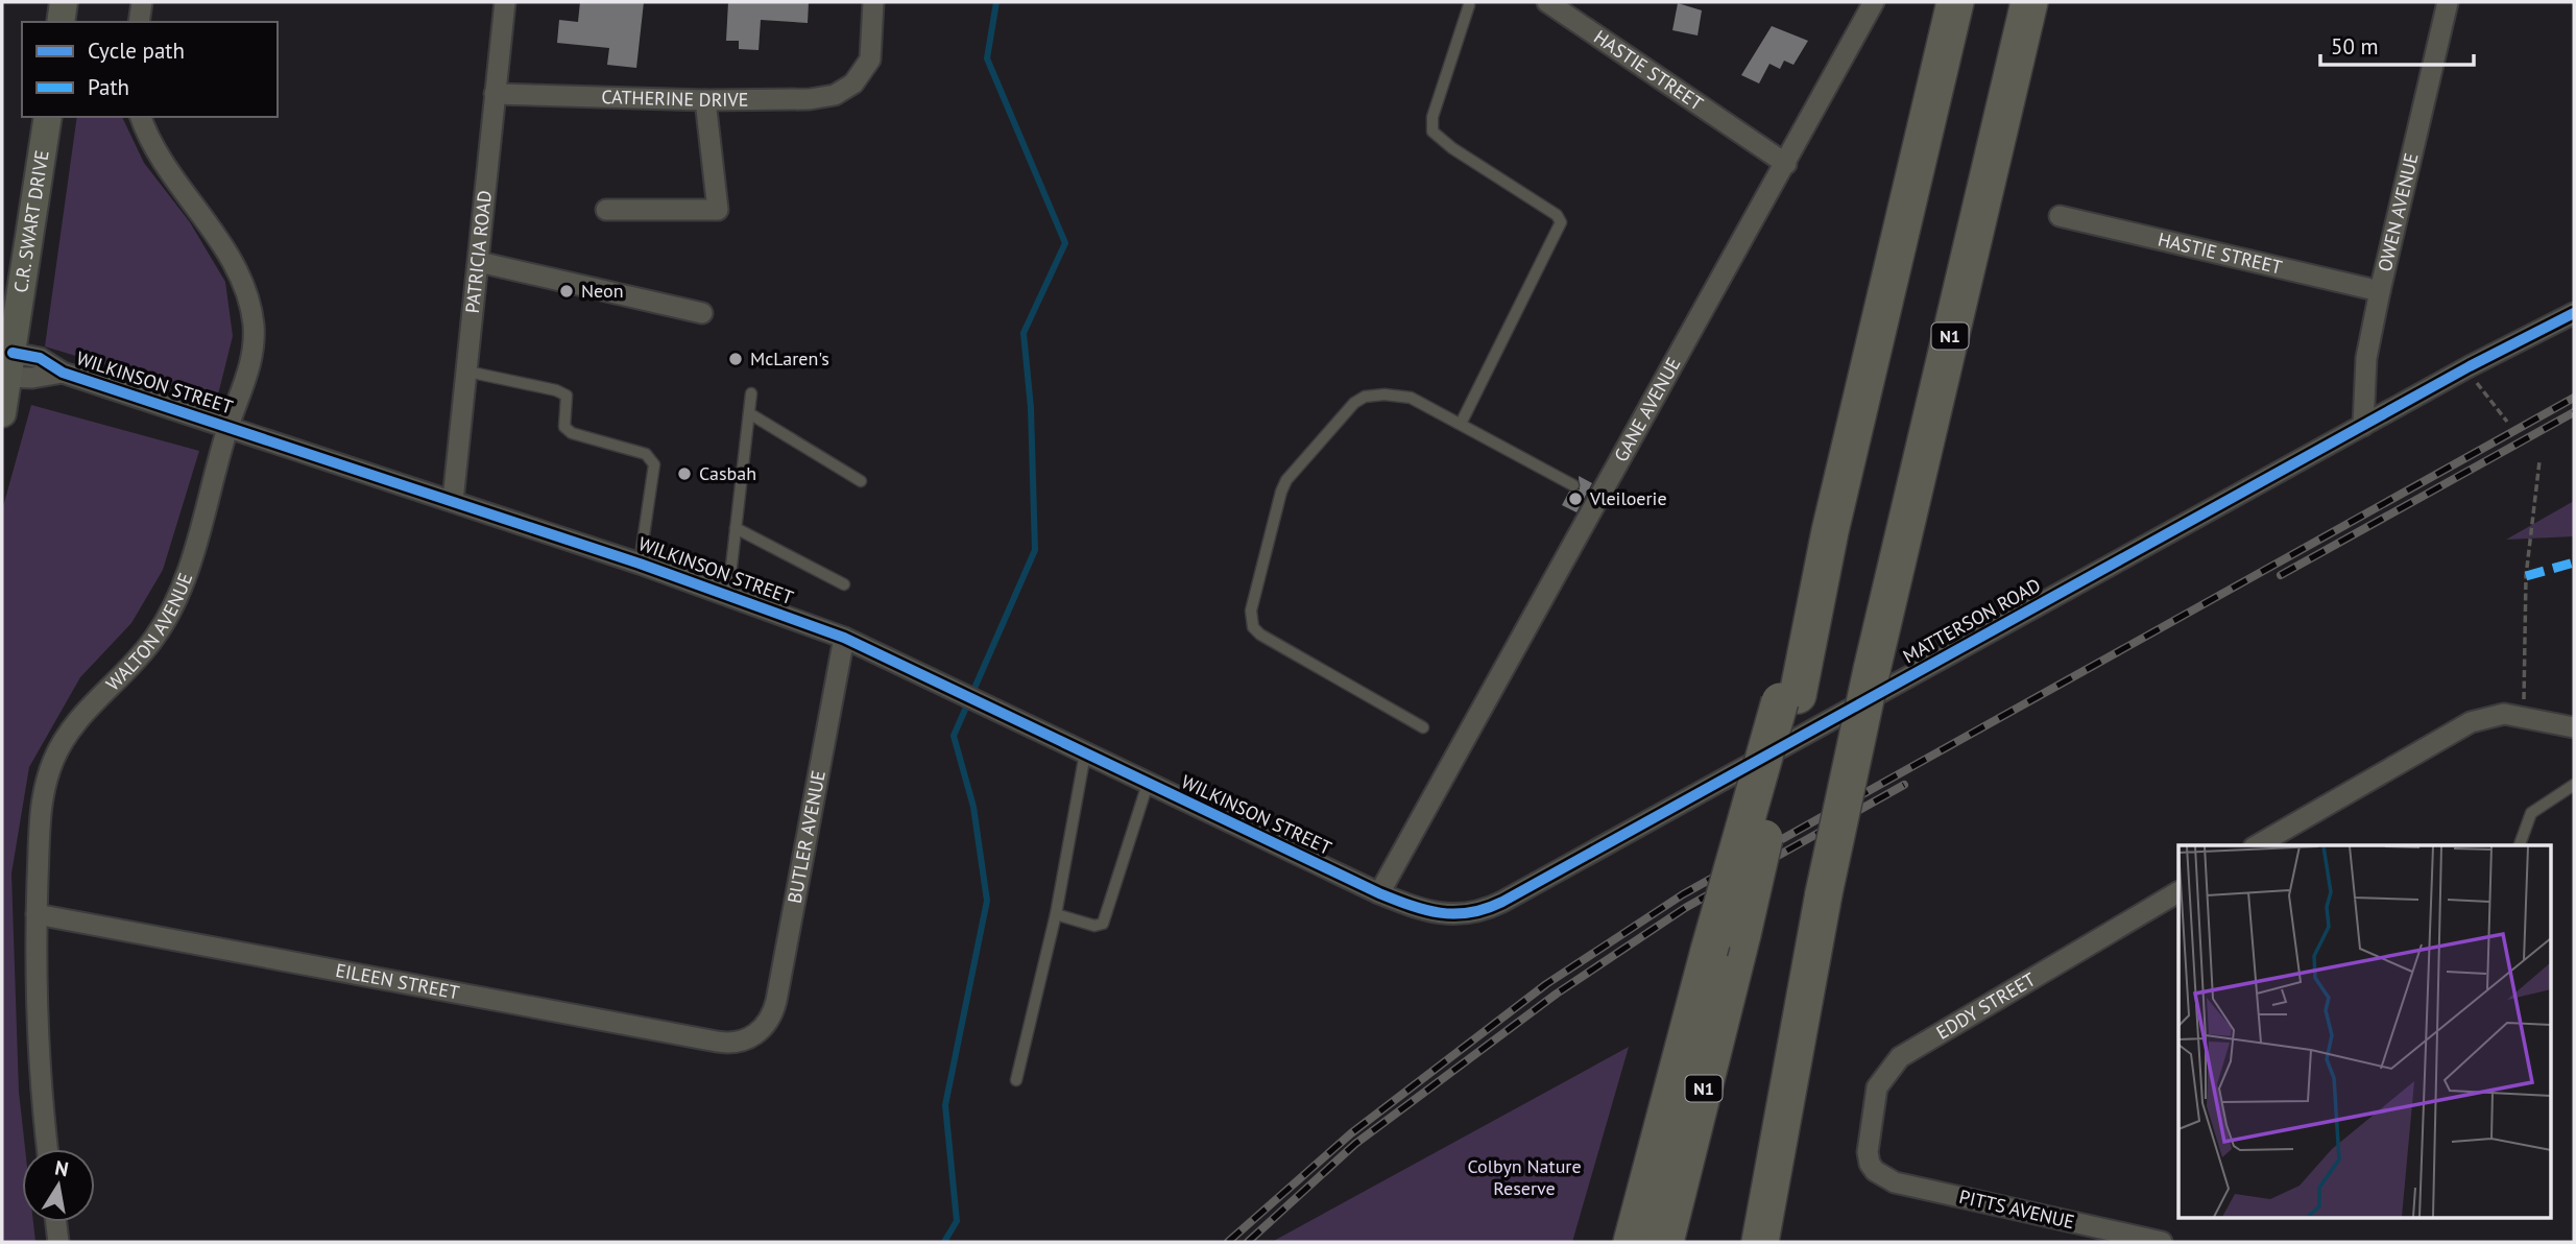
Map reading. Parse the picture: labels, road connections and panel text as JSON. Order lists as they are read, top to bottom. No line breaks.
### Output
{"streets":{"highway":["N1"],"main road":["C.R. SWART DRIVE"],"street":["HASTIE STREET","CATHERINE DRIVE","OWEN AVENUE","PATRICIA ROAD","WILKINSON STREET","GANE AVENUE","MATTERSON ROAD","WALTON AVENUE","BUTLER AVENUE","EILEEN STREET","EDDY STREET","PITTS AVENUE"]},"crossings":[["HASTIE STREET","OWEN AVENUE"],["HASTIE STREET","GANE AVENUE"],["CATHERINE DRIVE","PATRICIA ROAD"],["OWEN AVENUE","MATTERSON ROAD"],["C.R. SWART DRIVE","WILKINSON STREET"],["PATRICIA ROAD","WILKINSON STREET"],["WILKINSON STREET","GANE AVENUE"],["WILKINSON STREET","MATTERSON ROAD"],["WILKINSON STREET","WALTON AVENUE"],["WILKINSON STREET","BUTLER AVENUE"],["GANE AVENUE","MATTERSON ROAD"],["WALTON AVENUE","EILEEN STREET"],["BUTLER AVENUE","EILEEN STREET"],["EDDY STREET","PITTS AVENUE"]],"parks":["Colbyn Nature Reserve"],"places":["Neon","McLaren's","Casbah","Vleiloerie"],"legend":["Cycle path","Path"],"scale_bar":"50 m","north":"top"}
